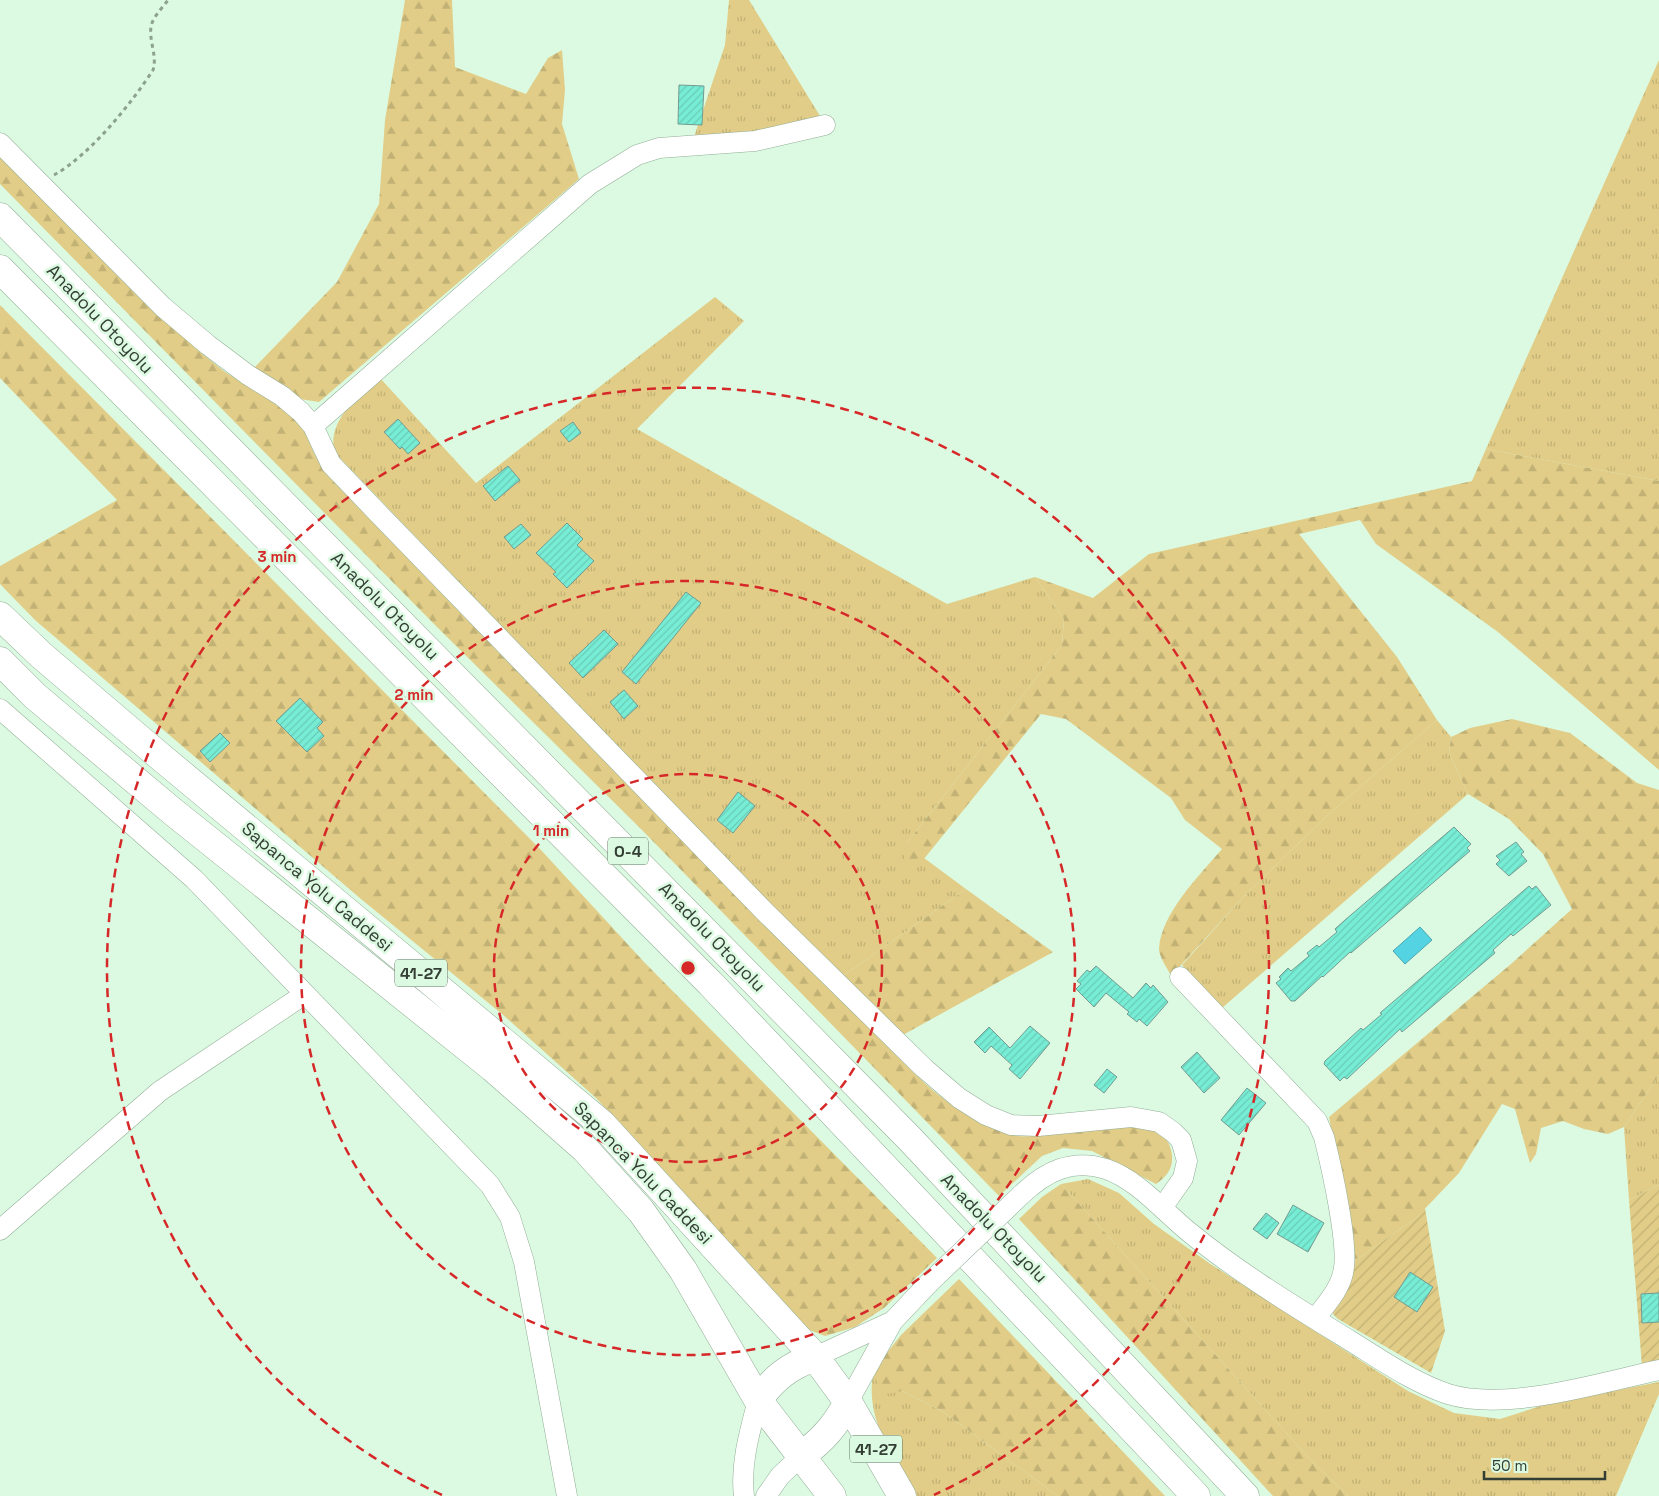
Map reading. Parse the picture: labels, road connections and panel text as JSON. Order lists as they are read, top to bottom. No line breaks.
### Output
{"streets":{"highway":["Anadolu Otoyolu","O-4","Sapanca Yolu Caddesi","41-27"]},"crossings":[["Sapanca Yolu Caddesi","41-27"]],"scale_bar":"50 m","rings":["3 min","2 min","1 min"]}
